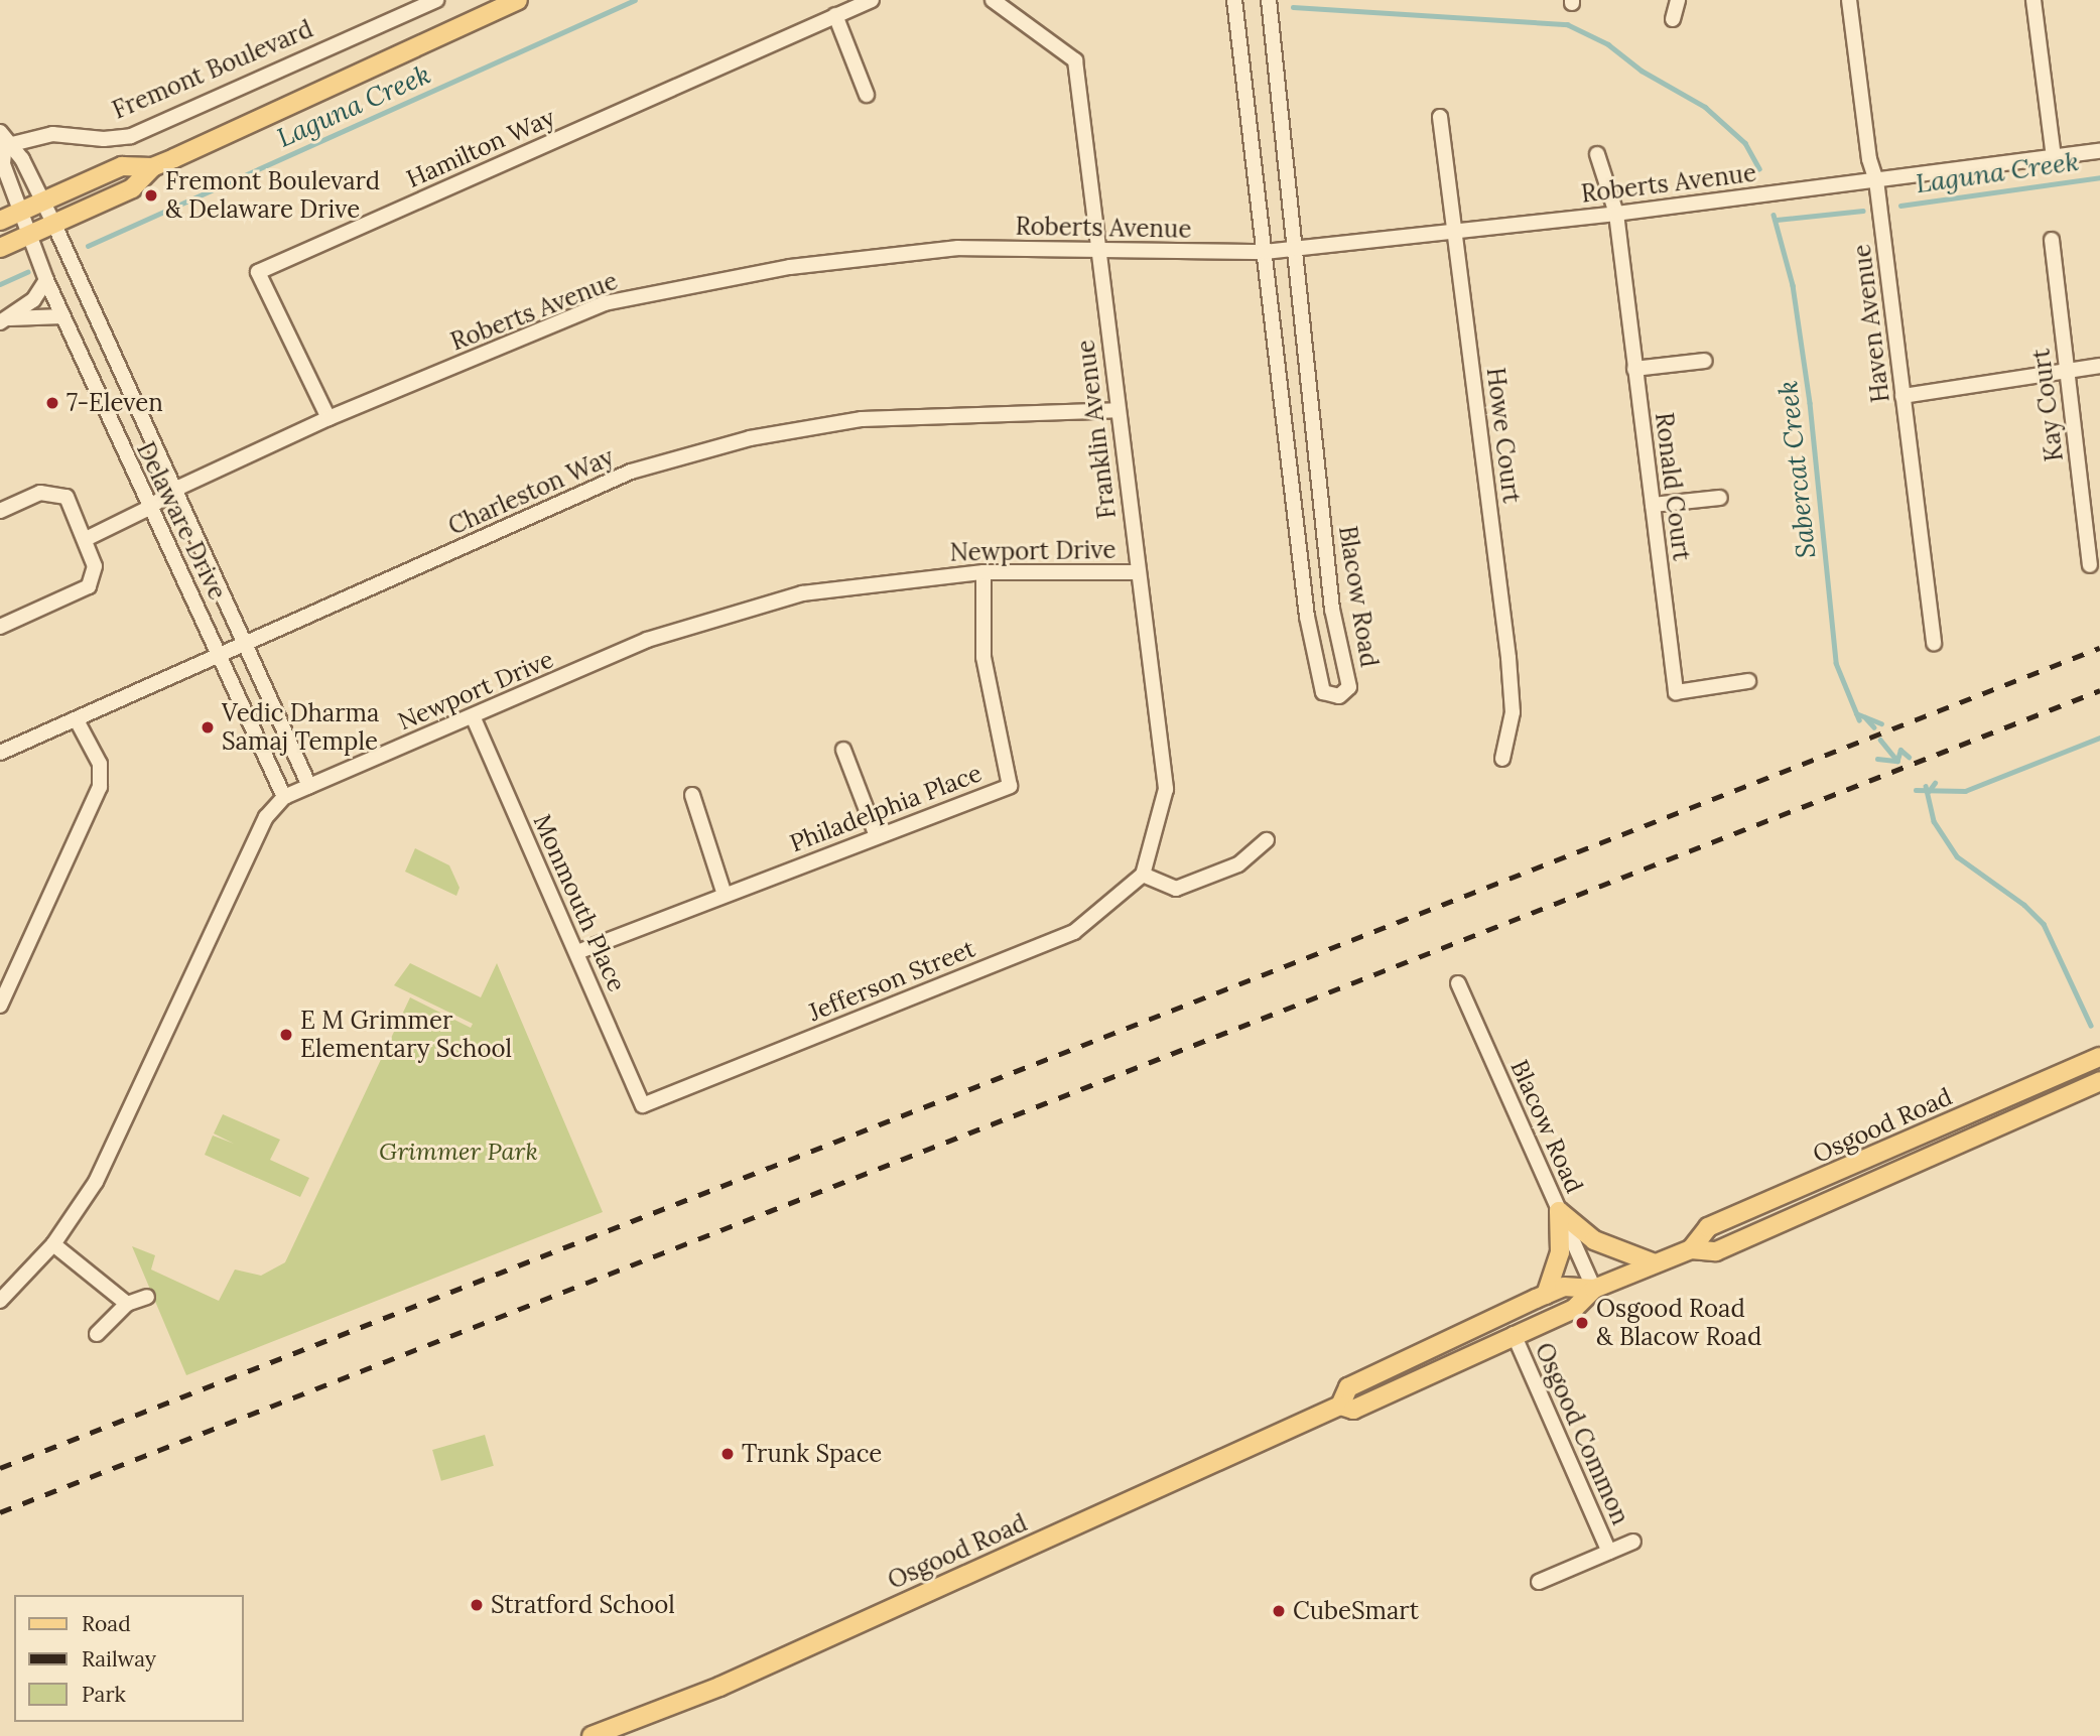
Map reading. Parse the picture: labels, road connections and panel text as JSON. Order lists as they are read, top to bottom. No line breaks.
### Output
{"streets":{"main road":["Osgood Road"],"street":["Fremont Boulevard","Hamilton Way","Roberts Avenue","Haven Avenue","Kay Court","Franklin Avenue","Howe Court","Ronald Court","Charleston Way","Delaware Drive","Newport Drive","Blacow Road","Philadelphia Place","Monmouth Place","Jefferson Street","Osgood Common"]},"crossings":[["Fremont Boulevard","Delaware Drive"],["Hamilton Way","Roberts Avenue"],["Roberts Avenue","Haven Avenue"],["Roberts Avenue","Franklin Avenue"],["Roberts Avenue","Howe Court"],["Roberts Avenue","Ronald Court"],["Roberts Avenue","Delaware Drive"],["Roberts Avenue","Blacow Road"],["Franklin Avenue","Charleston Way"],["Franklin Avenue","Newport Drive"],["Franklin Avenue","Jefferson Street"],["Charleston Way","Delaware Drive"],["Delaware Drive","Newport Drive"],["Newport Drive","Philadelphia Place"],["Newport Drive","Monmouth Place"],["Blacow Road","Osgood Road"],["Philadelphia Place","Monmouth Place"],["Monmouth Place","Jefferson Street"],["Osgood Road","Osgood Common"]],"water":["Laguna Creek","Sabercat Creek"],"parks":["Grimmer Park"],"places":["Fremont Boulevard & Delaware Drive","7-Eleven","Vedic Dharma Samaj Temple","E M Grimmer Elementary School","Osgood Road & Blacow Road","Trunk Space","Stratford School","CubeSmart"],"legend":["Road","Railway","Park"]}
